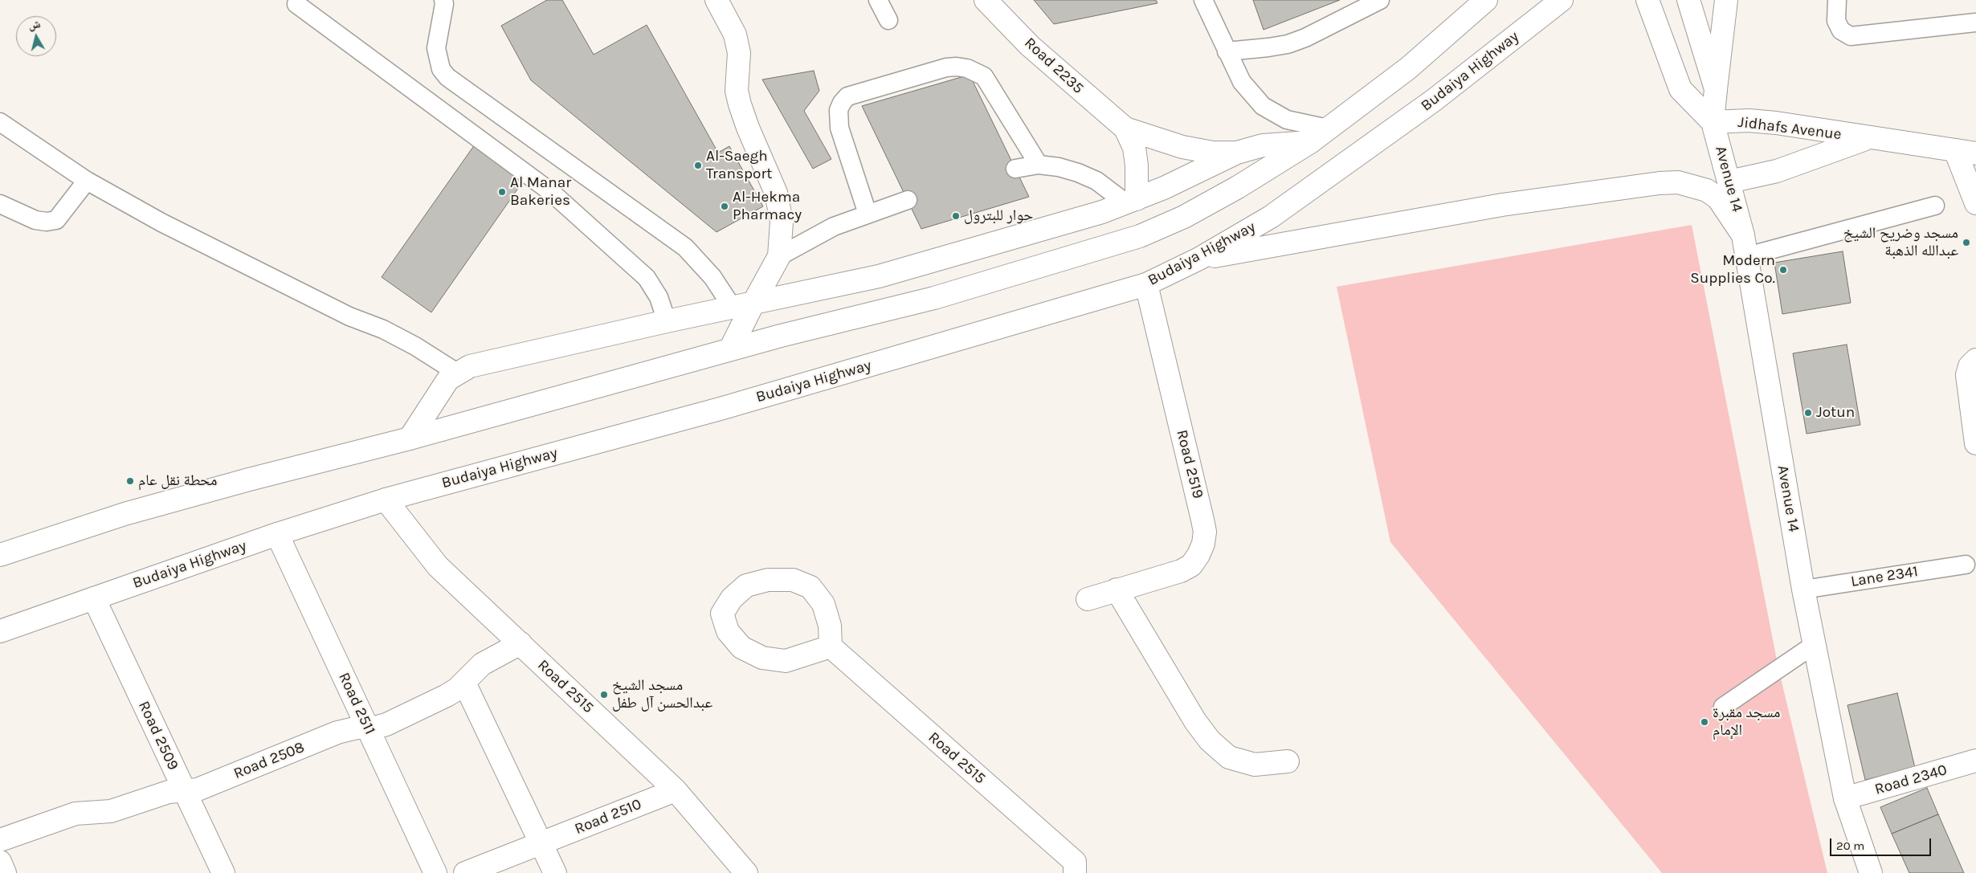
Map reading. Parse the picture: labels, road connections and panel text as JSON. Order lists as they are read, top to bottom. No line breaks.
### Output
{"streets":{"street":["Road 2235","Budaiya Highway","Jidhafs Avenue","Avenue 14","Road 2519","Road 2515","Road 2511","Road 2509","Road 2508","Road 2340","Road 2510"],"lane":["Lane 2341"]},"crossings":[["Budaiya Highway","Road 2519"],["Budaiya Highway","Road 2515"],["Budaiya Highway","Road 2511"],["Budaiya Highway","Road 2509"],["Jidhafs Avenue","Avenue 14"],["Avenue 14","Lane 2341"],["Avenue 14","Road 2340"],["Road 2515","Road 2508"],["Road 2515","Road 2510"],["Road 2511","Road 2508"],["Road 2509","Road 2508"]],"places":["Al-Saegh Transport","Al Manar Bakeries","Al-Hekma Pharmacy","حوار للبترول","مسجد وضريح الشيخ عبدالله الذهبة","Modern Supplies Co.","Jotun","محطة نقل عام","مسجد الشيخ عبدالحسن آل طفل","مسجد مقبرة الإمام"],"scale_bar":"20 m","north":"top"}
